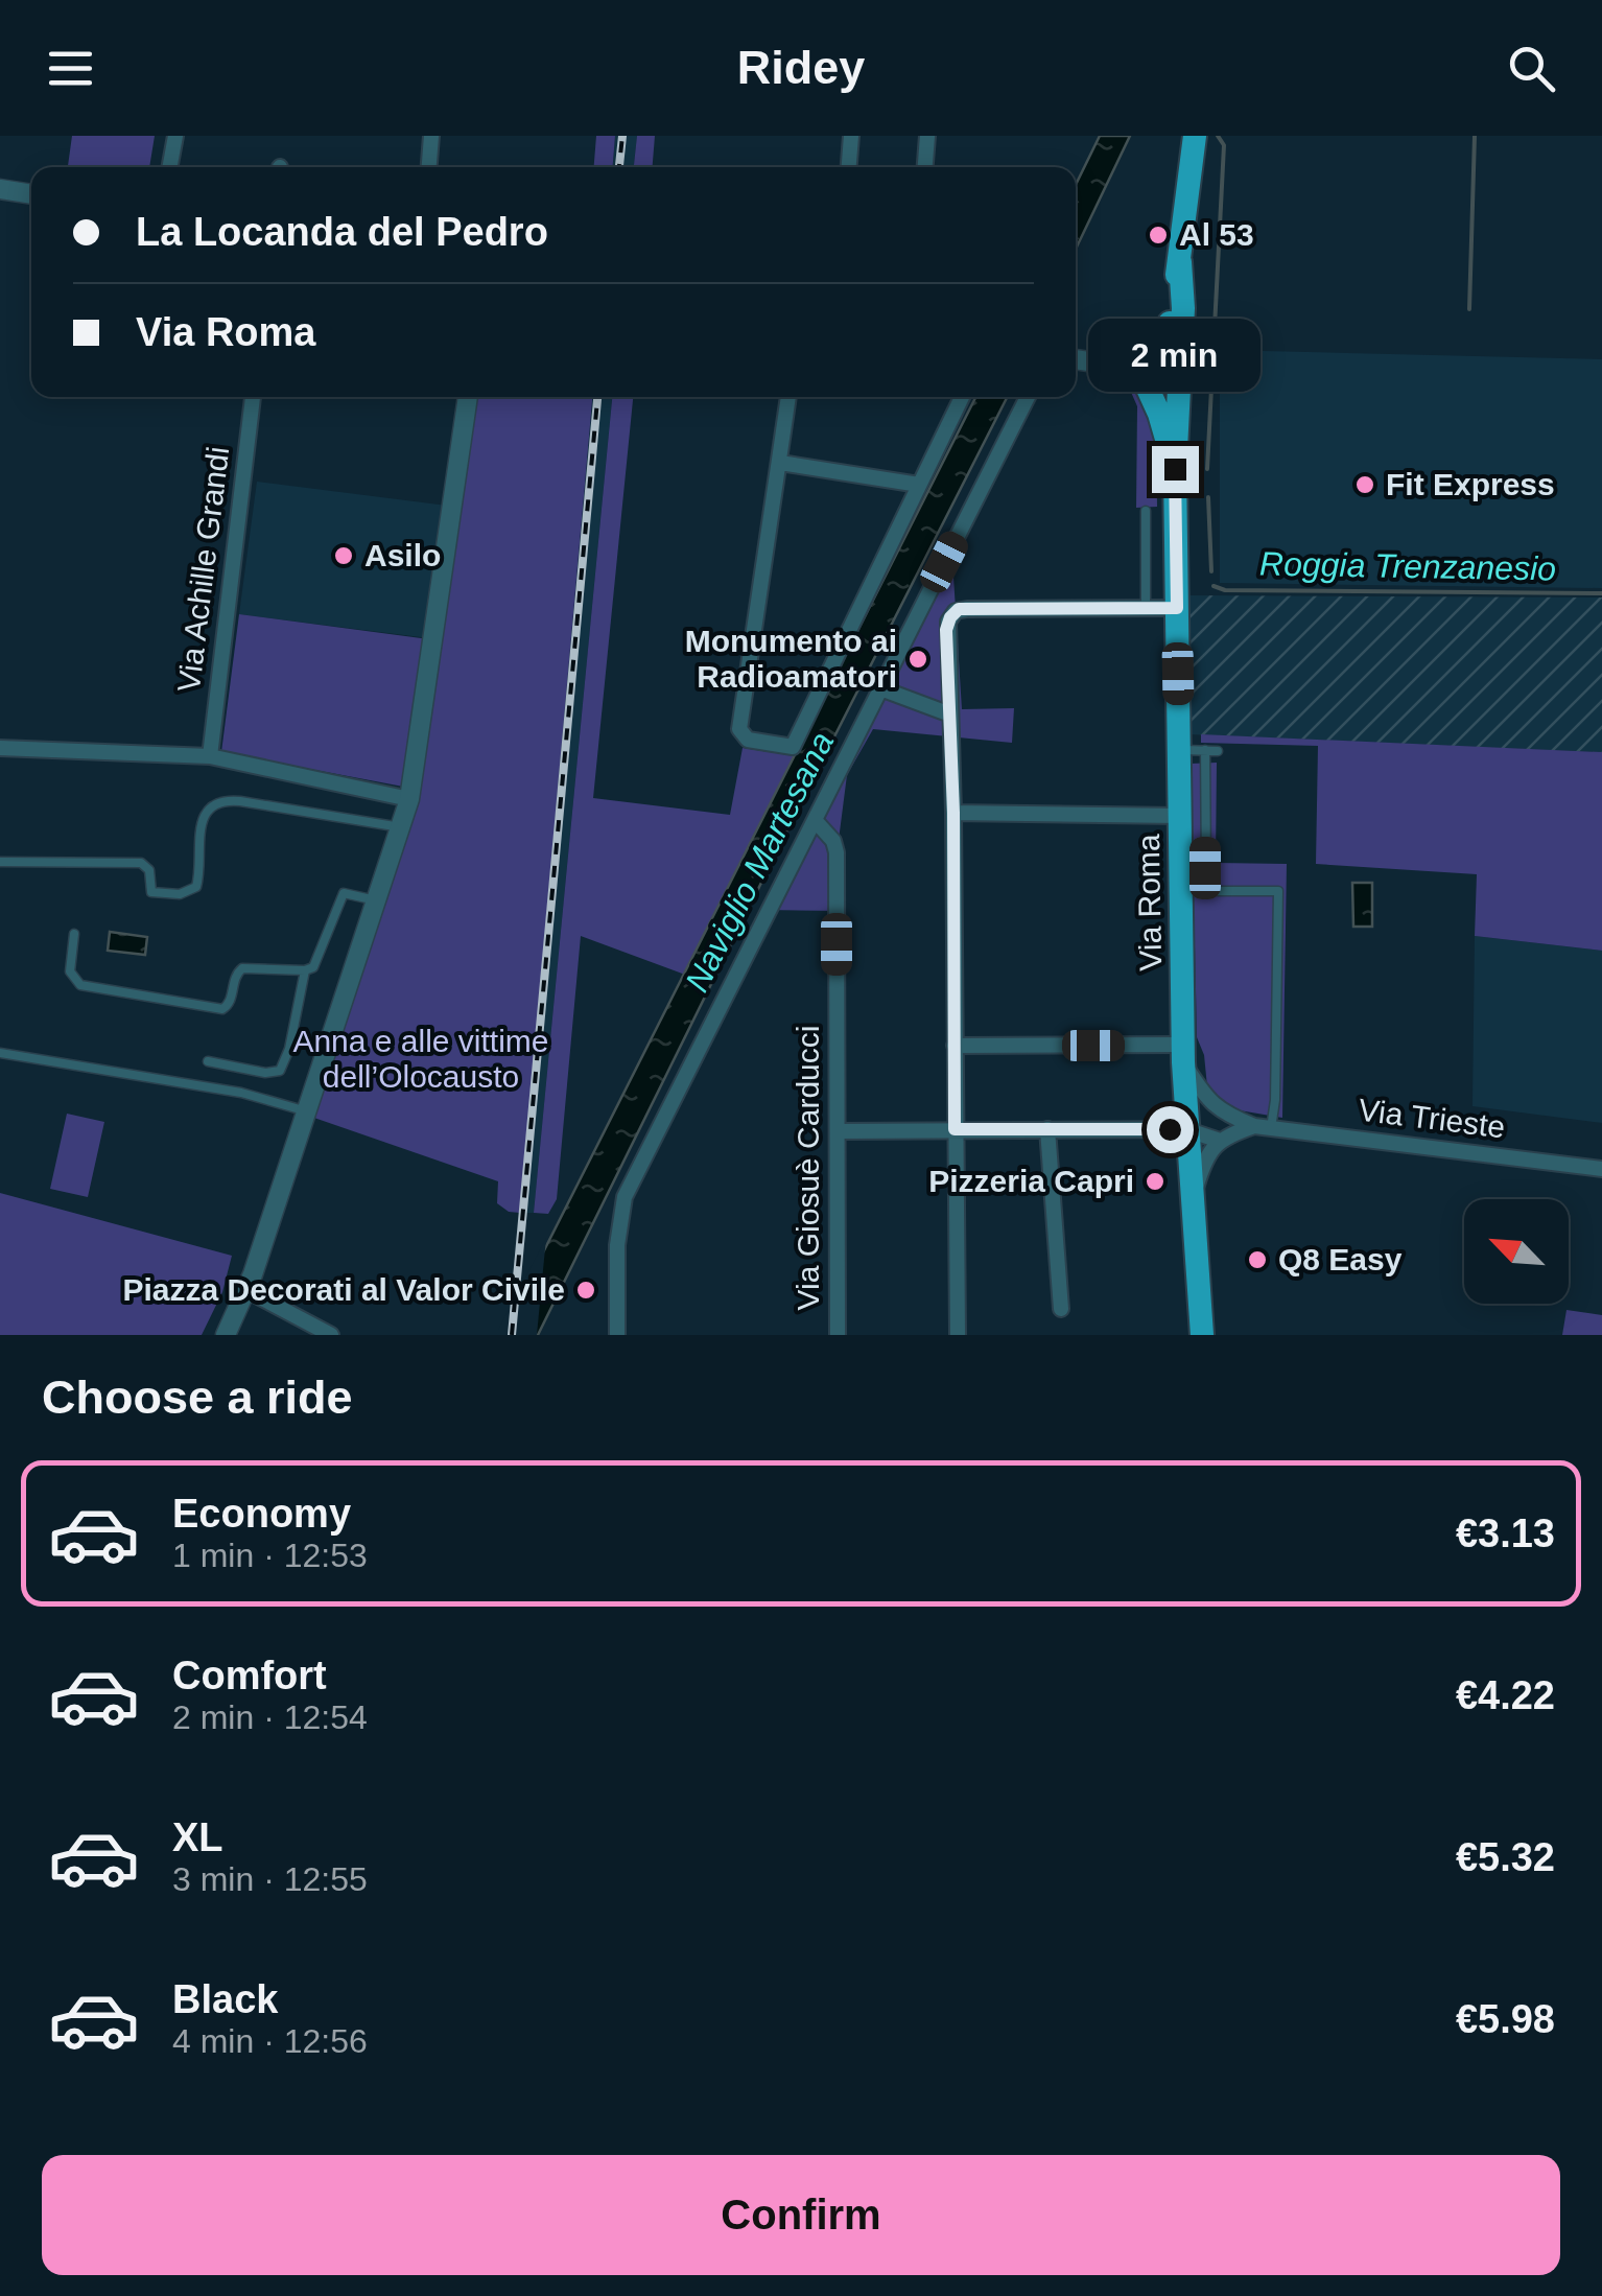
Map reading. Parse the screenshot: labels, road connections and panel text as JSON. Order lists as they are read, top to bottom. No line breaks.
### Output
{"streets":{"main road":["Via Roma"],"street":["Via Achille Grandi","Via Trieste","Via Giosuè Carducci"]},"crossings":[["Via Roma","Via Trieste"]],"water":["Roggia Trenzanesio","Naviglio Martesana"],"parks":["Anna e alle vittime dell’Olocausto"],"places":["Al 53","Fit Express","Asilo","Monumento ai Radioamatori","Pizzeria Capri","Q8 Easy","Piazza Decorati al Valor Civile"],"north":"top left","page":{"header":"Ridey","banner":["La Locanda del Pedro","Via Roma"],"bubble":"2 min","heading":"Choose a ride","list":[{"name":"Economy","note":"1 min · 12:53","value":"€3.13"},{"name":"Comfort","note":"2 min · 12:54","value":"€4.22"},{"name":"XL","note":"3 min · 12:55","value":"€5.32"},{"name":"Black","note":"4 min · 12:56","value":"€5.98"}],"buttons":"Confirm"}}
